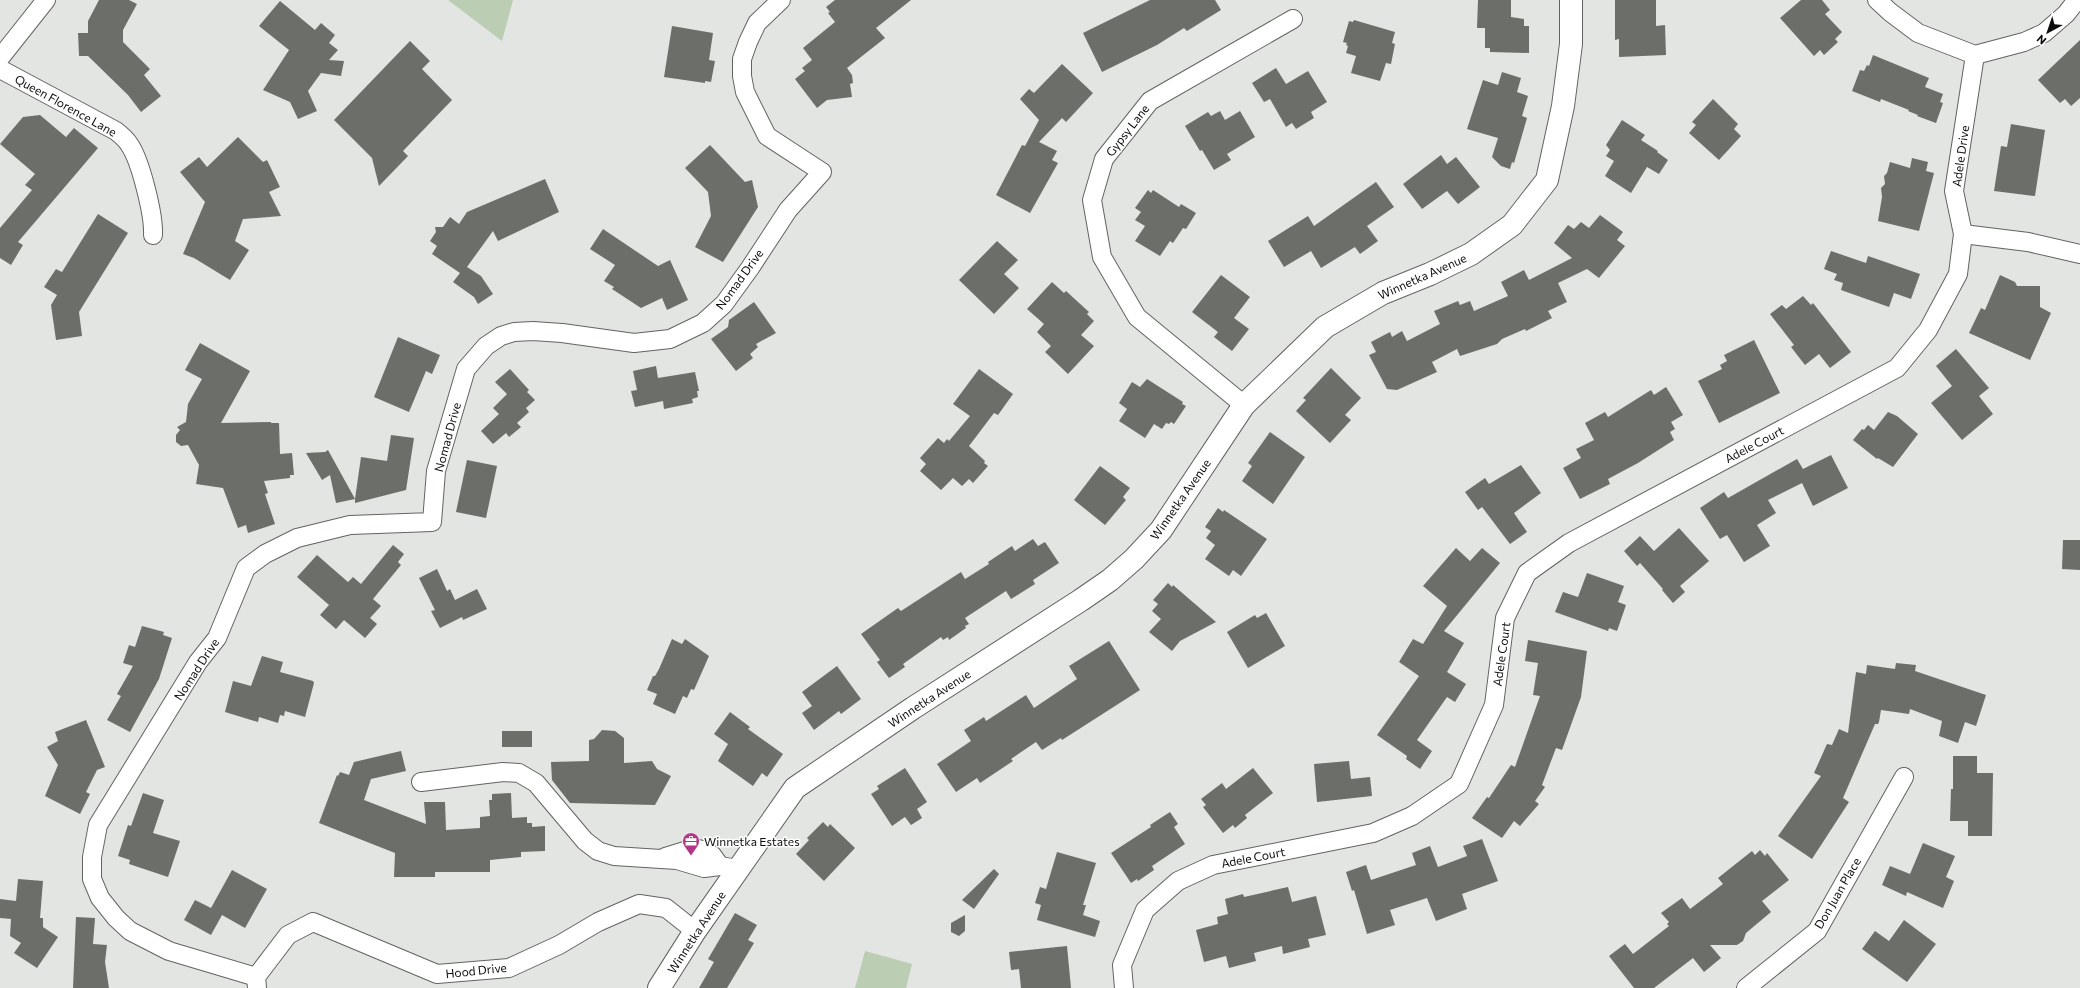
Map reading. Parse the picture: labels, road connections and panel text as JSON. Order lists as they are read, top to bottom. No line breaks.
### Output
{"streets":{"main road":["Winnetka Avenue"],"street":["Queen Florence Lane","Gypsy Lane","Adele Drive","Nomad Drive","Adele Court","Don Juan Place","Hood Drive"]},"crossings":[["Gypsy Lane","Winnetka Avenue"],["Adele Drive","Adele Court"],["Winnetka Avenue","Hood Drive"],["Nomad Drive","Hood Drive"]],"places":{"office":["Winnetka Estates"]},"north":"bottom left"}
